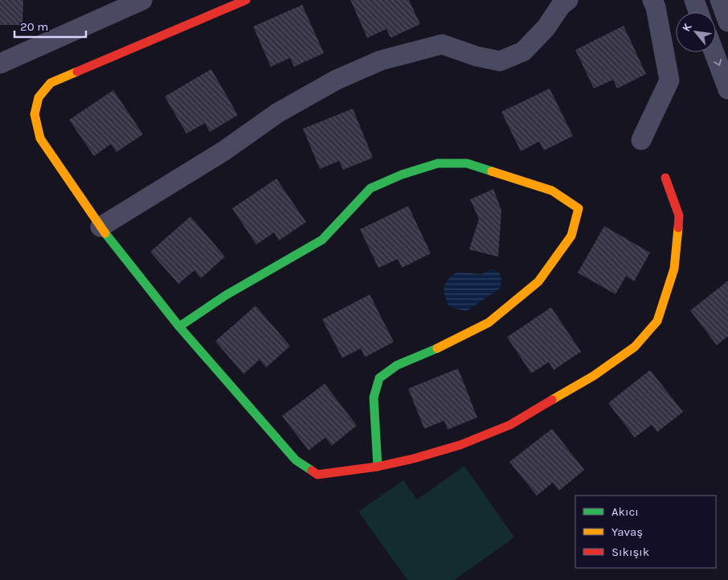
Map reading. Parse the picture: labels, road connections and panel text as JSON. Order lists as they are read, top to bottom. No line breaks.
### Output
{"legend":["Akıcı","Yavaş","Sıkışık"],"scale_bar":"20 m","north":"top left"}
